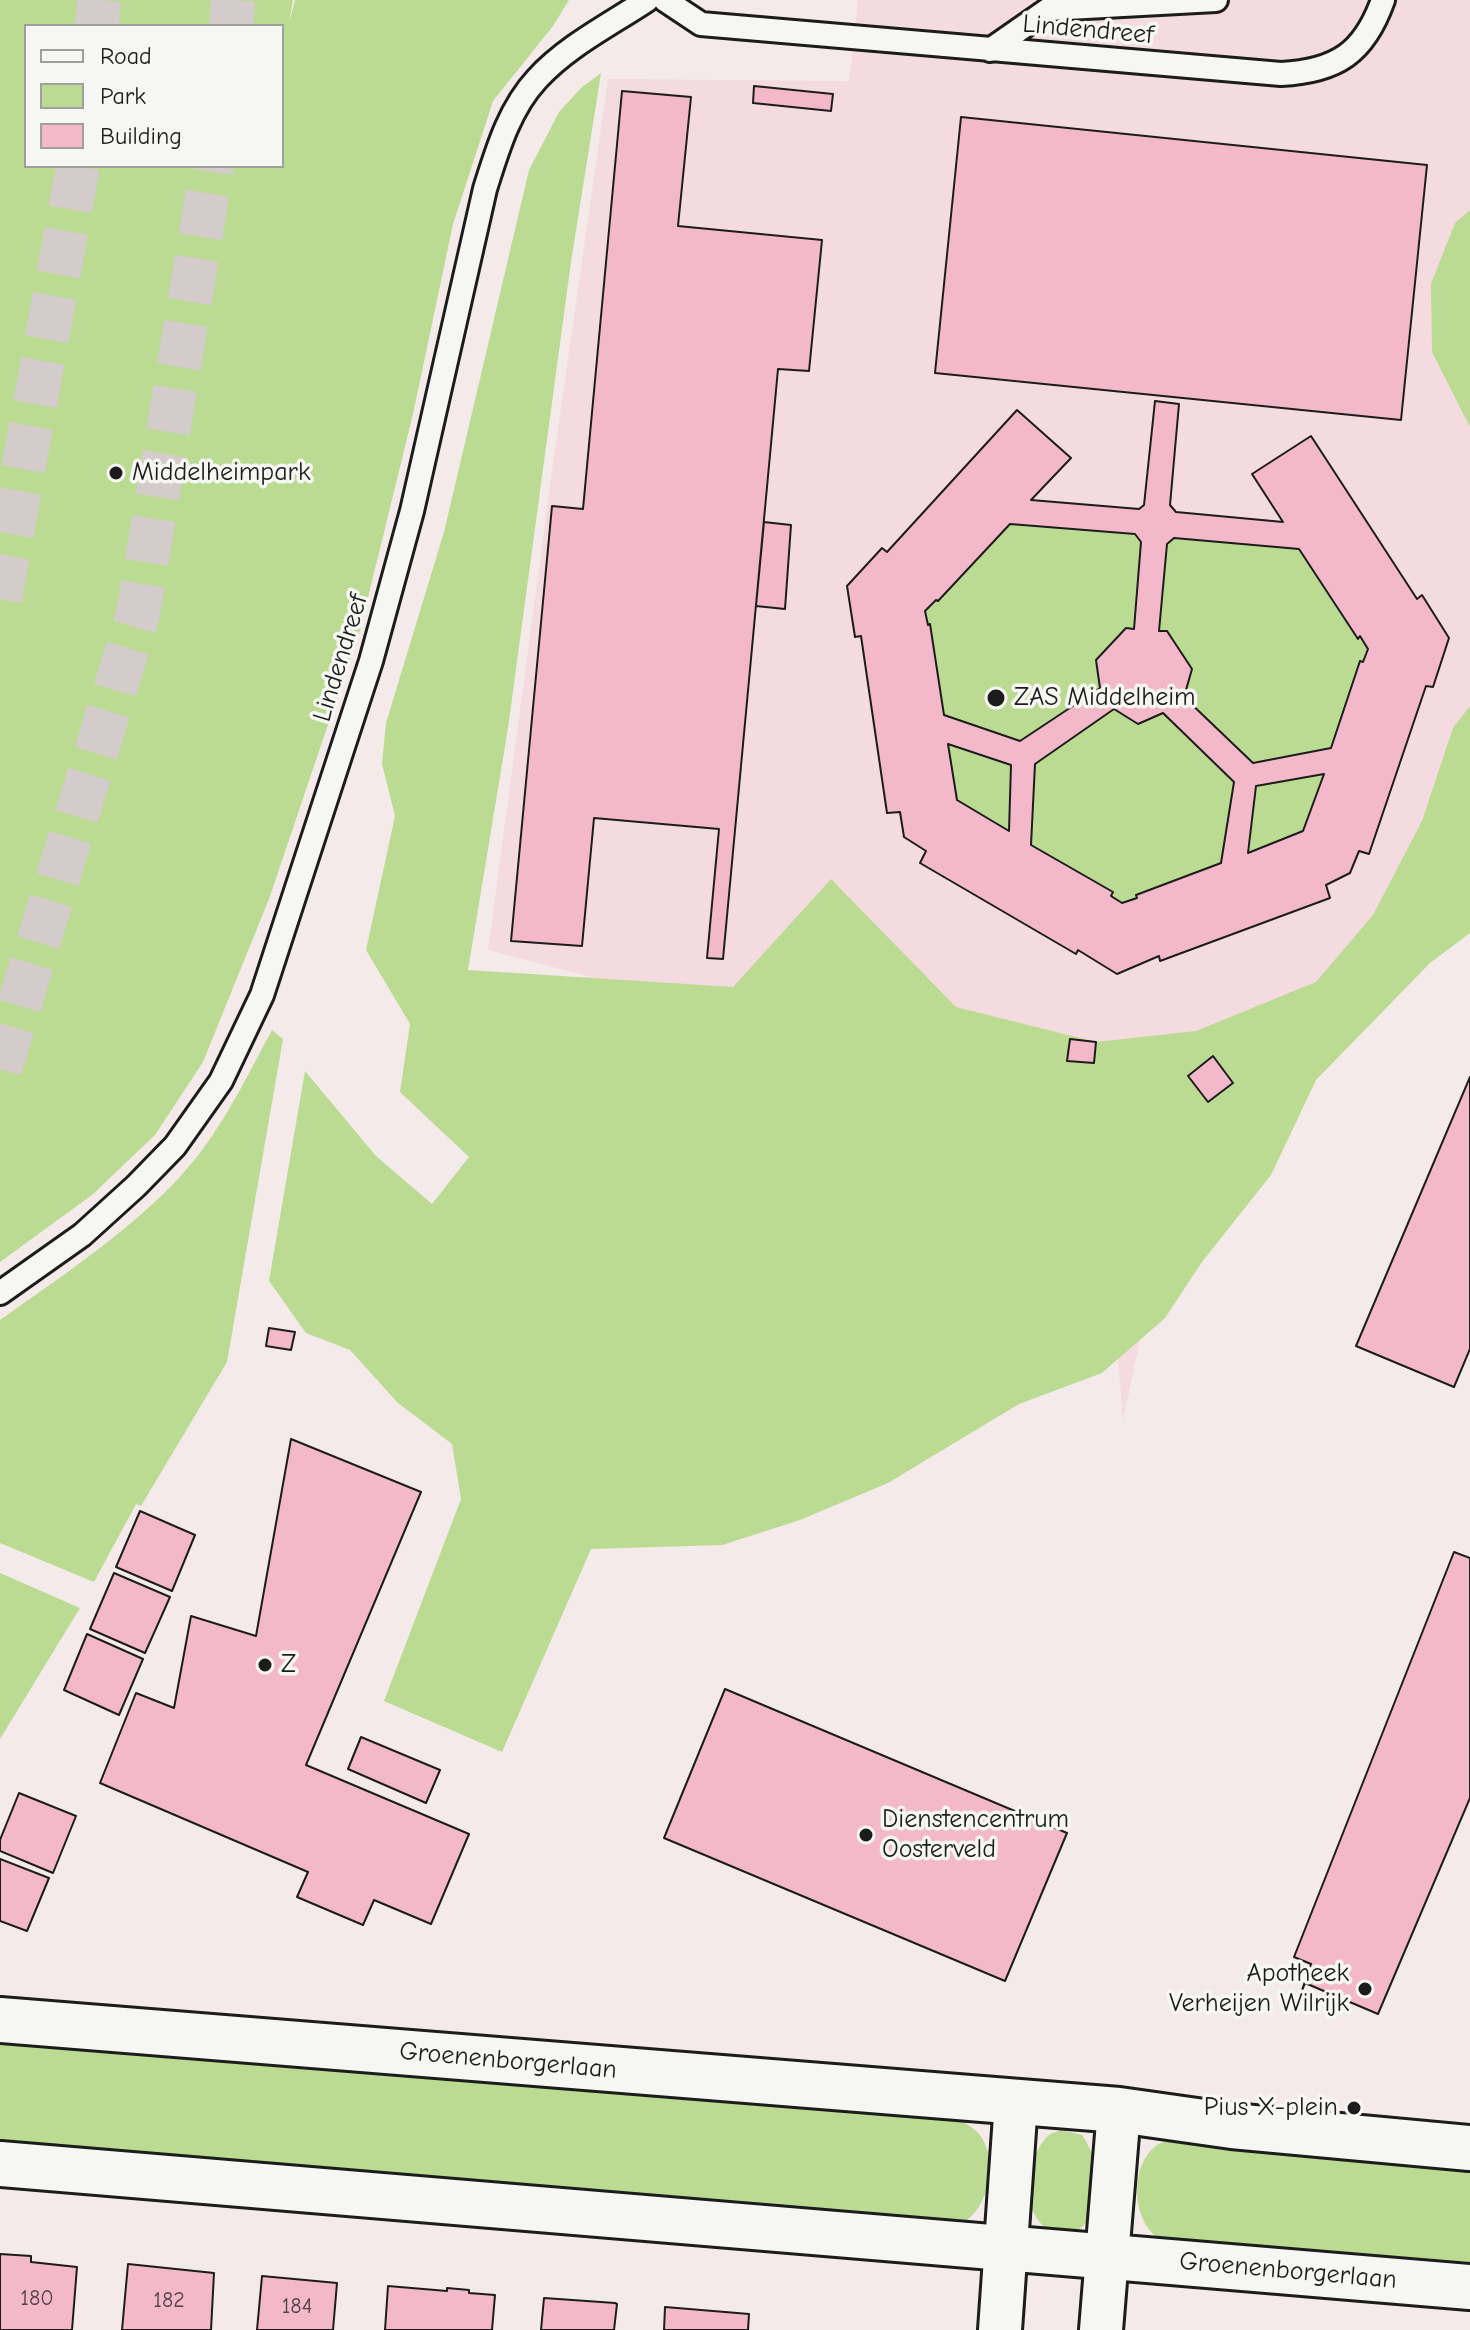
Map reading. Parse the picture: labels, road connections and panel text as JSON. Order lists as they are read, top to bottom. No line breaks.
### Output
{"streets":{"street":["Groenenborgerlaan"],"lane":["Lindendreef"]},"places":["Middelheimpark","ZAS Middelheim","Z","Dienstencentrum Oosterveld","Apotheek Verheijen Wilrijk","Pius X-plein"],"house_numbers":["180","182","184"],"legend":["Road","Park","Building"]}
